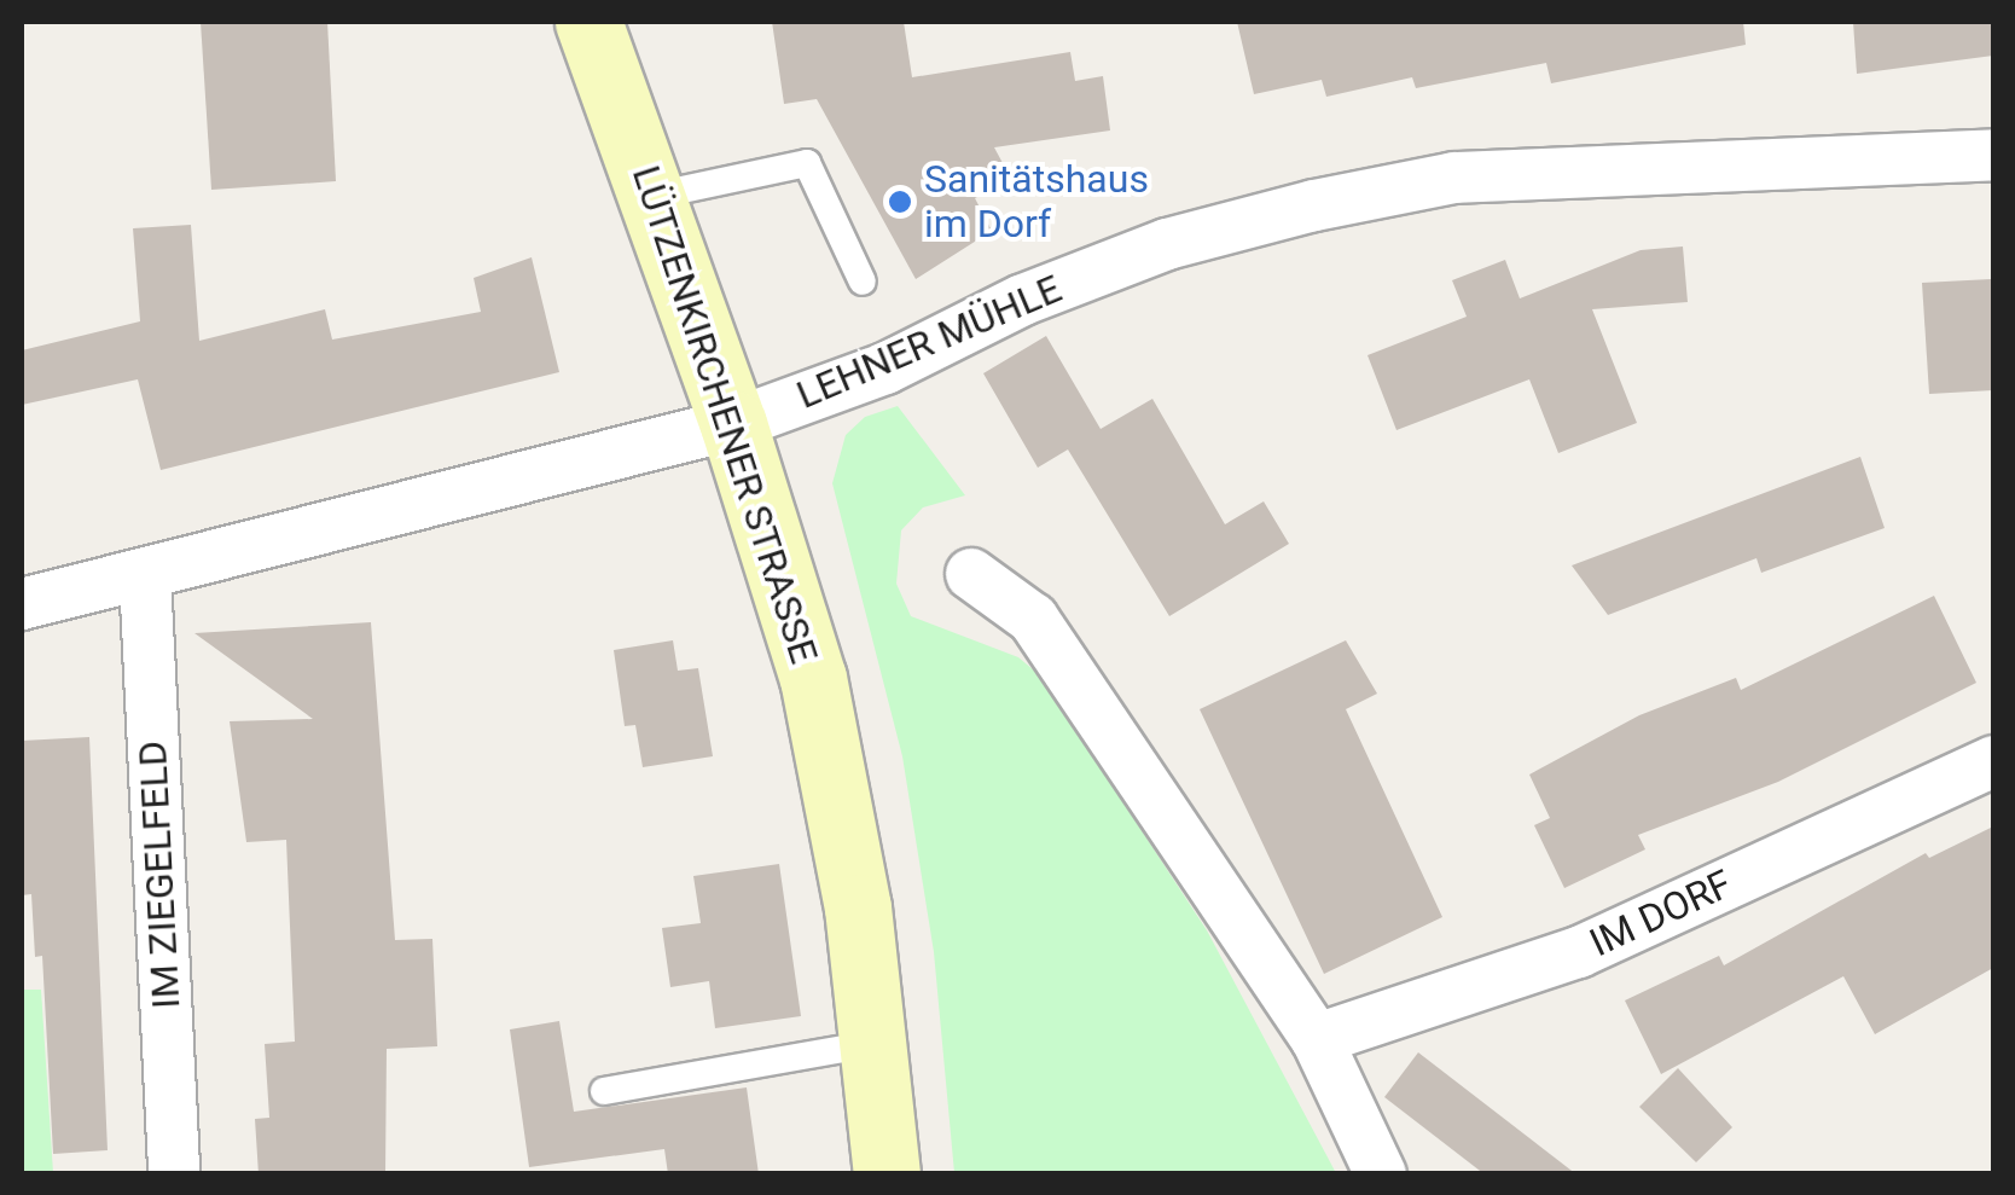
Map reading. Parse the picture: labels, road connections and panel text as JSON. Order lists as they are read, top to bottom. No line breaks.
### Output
{"streets":{"main road":["LÜTZENKIRCHENER STRASSE"],"street":["LEHNER MÜHLE","IM ZIEGELFELD","IM DORF"]},"crossings":[["LEHNER MÜHLE","LÜTZENKIRCHENER STRASSE"],["LEHNER MÜHLE","IM ZIEGELFELD"]],"places":["Sanitätshaus im Dorf"]}
